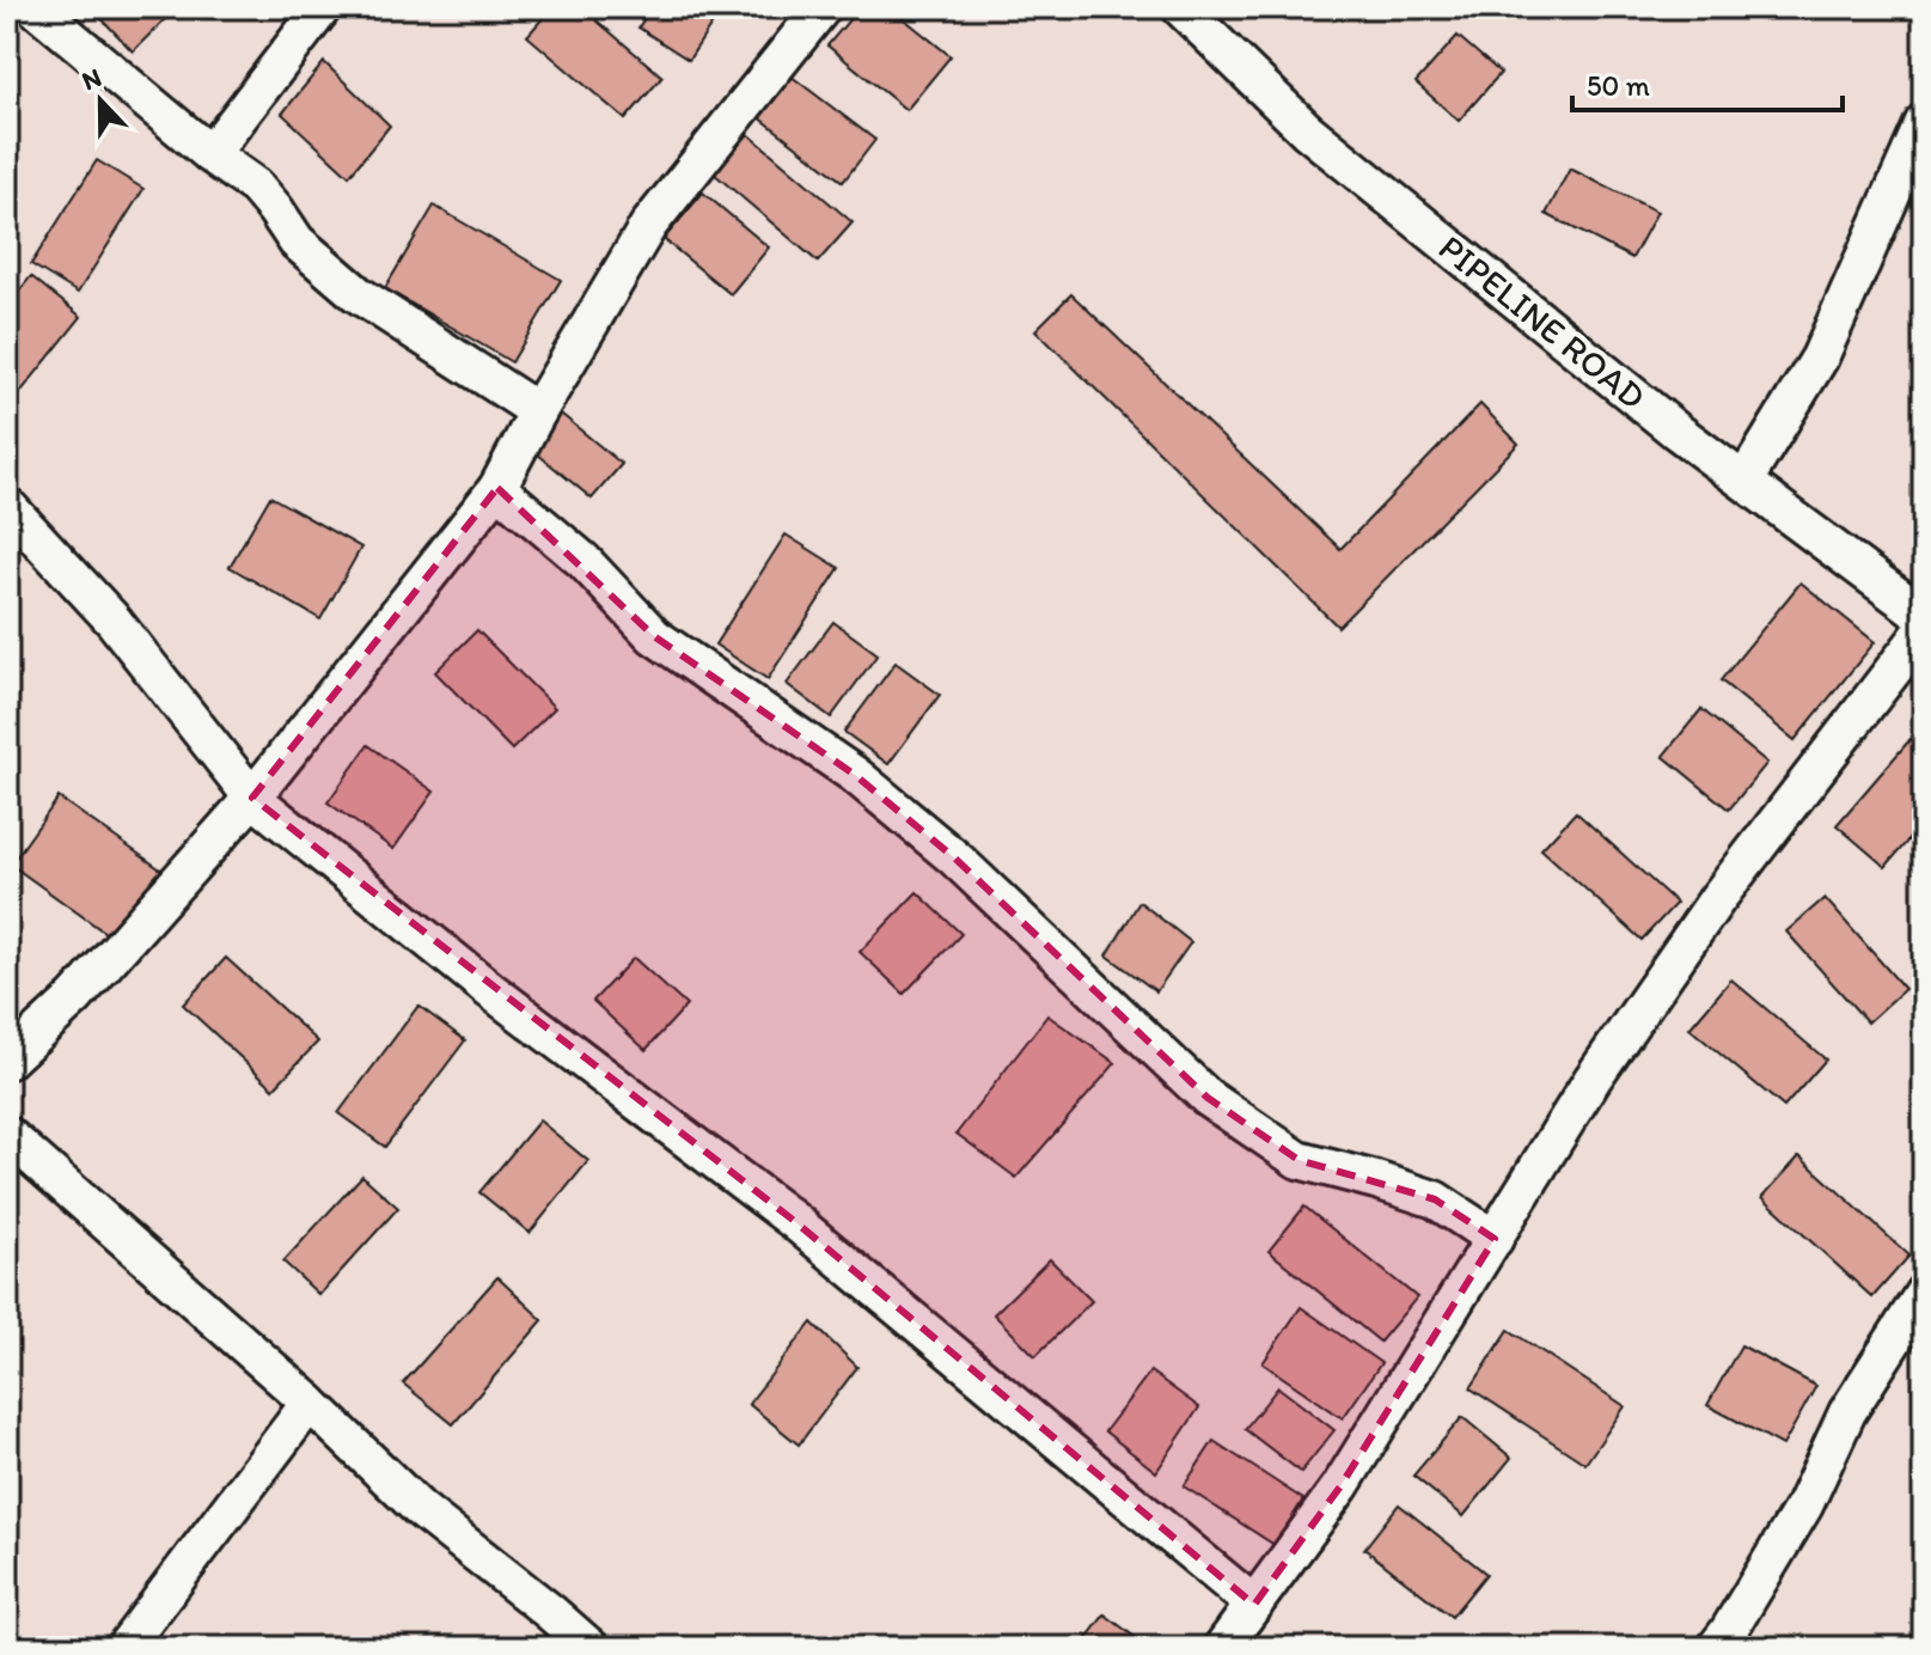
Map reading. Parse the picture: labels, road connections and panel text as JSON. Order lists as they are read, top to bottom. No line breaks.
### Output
{"streets":{"street":["PIPELINE ROAD"]},"scale_bar":"50 m","north":"top"}
